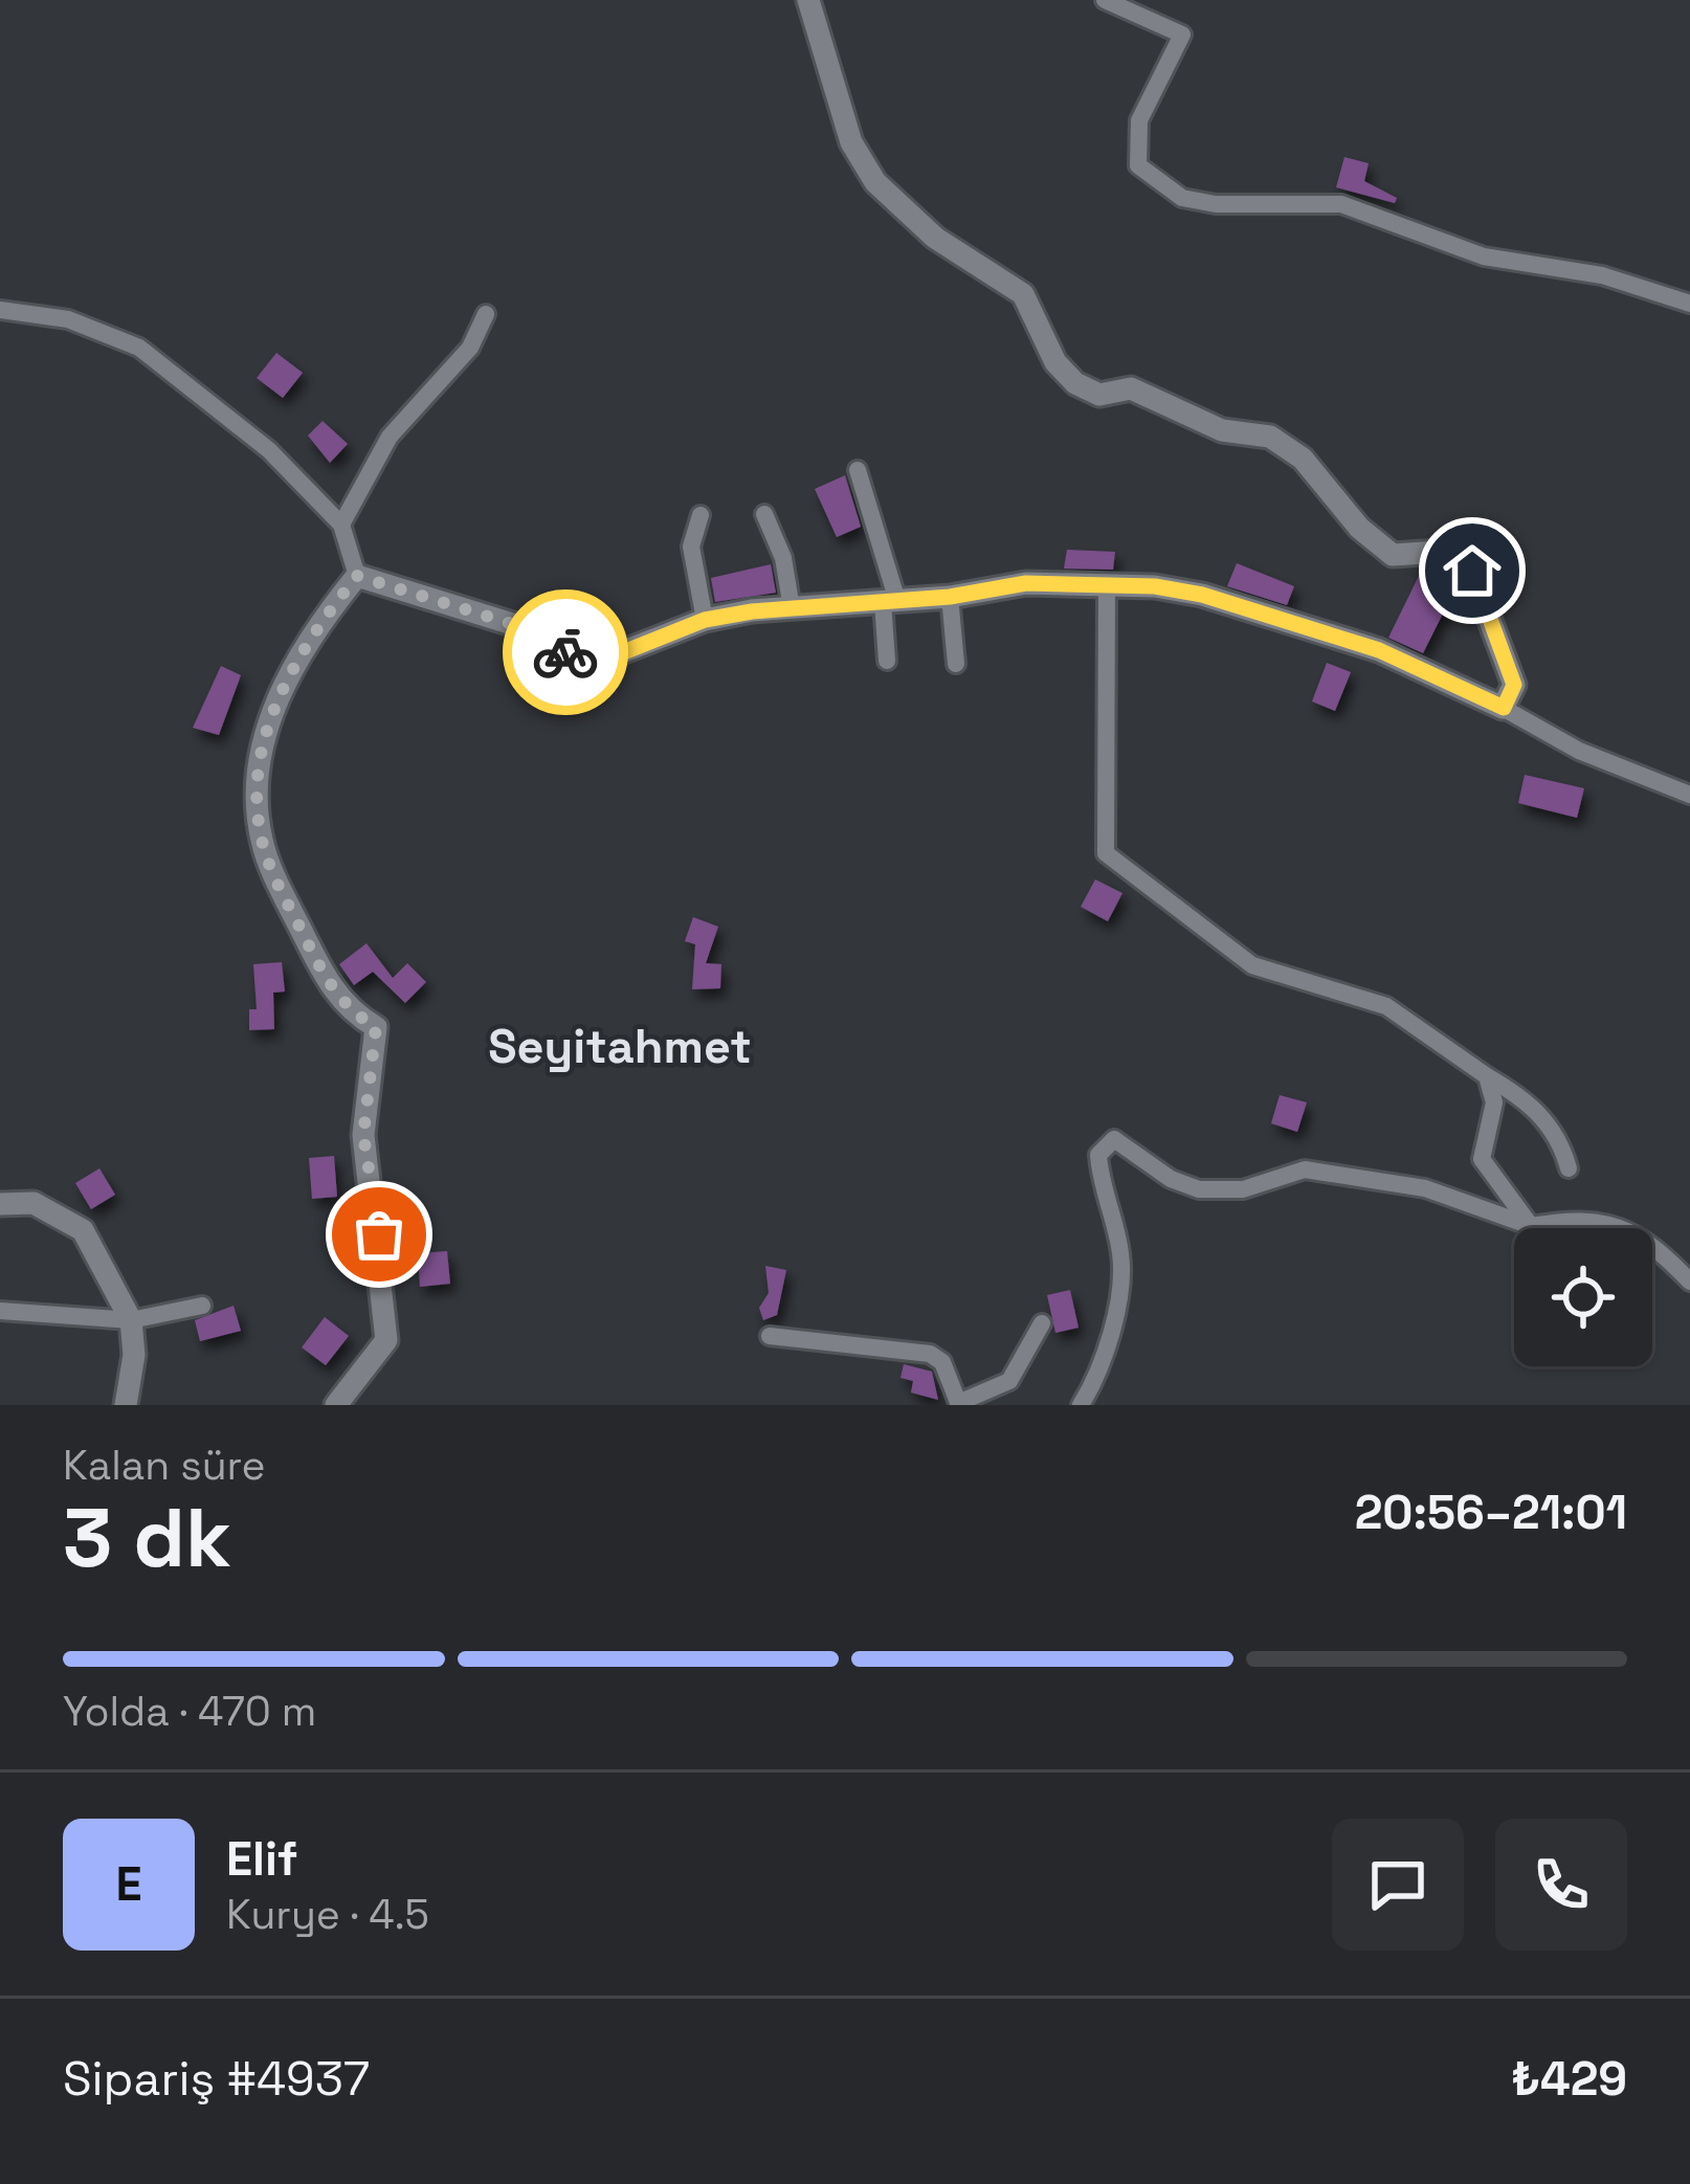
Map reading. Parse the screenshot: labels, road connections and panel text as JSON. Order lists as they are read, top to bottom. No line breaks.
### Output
{"districts":["Seyitahmet"],"page":{"heading":["3 dk","Kalan süre","20:56–21:01"],"panel":["Elif","Kurye · 4.5","Sipariş #4937","₺429"],"bar":"Yolda · 470 m","round":"E"}}
